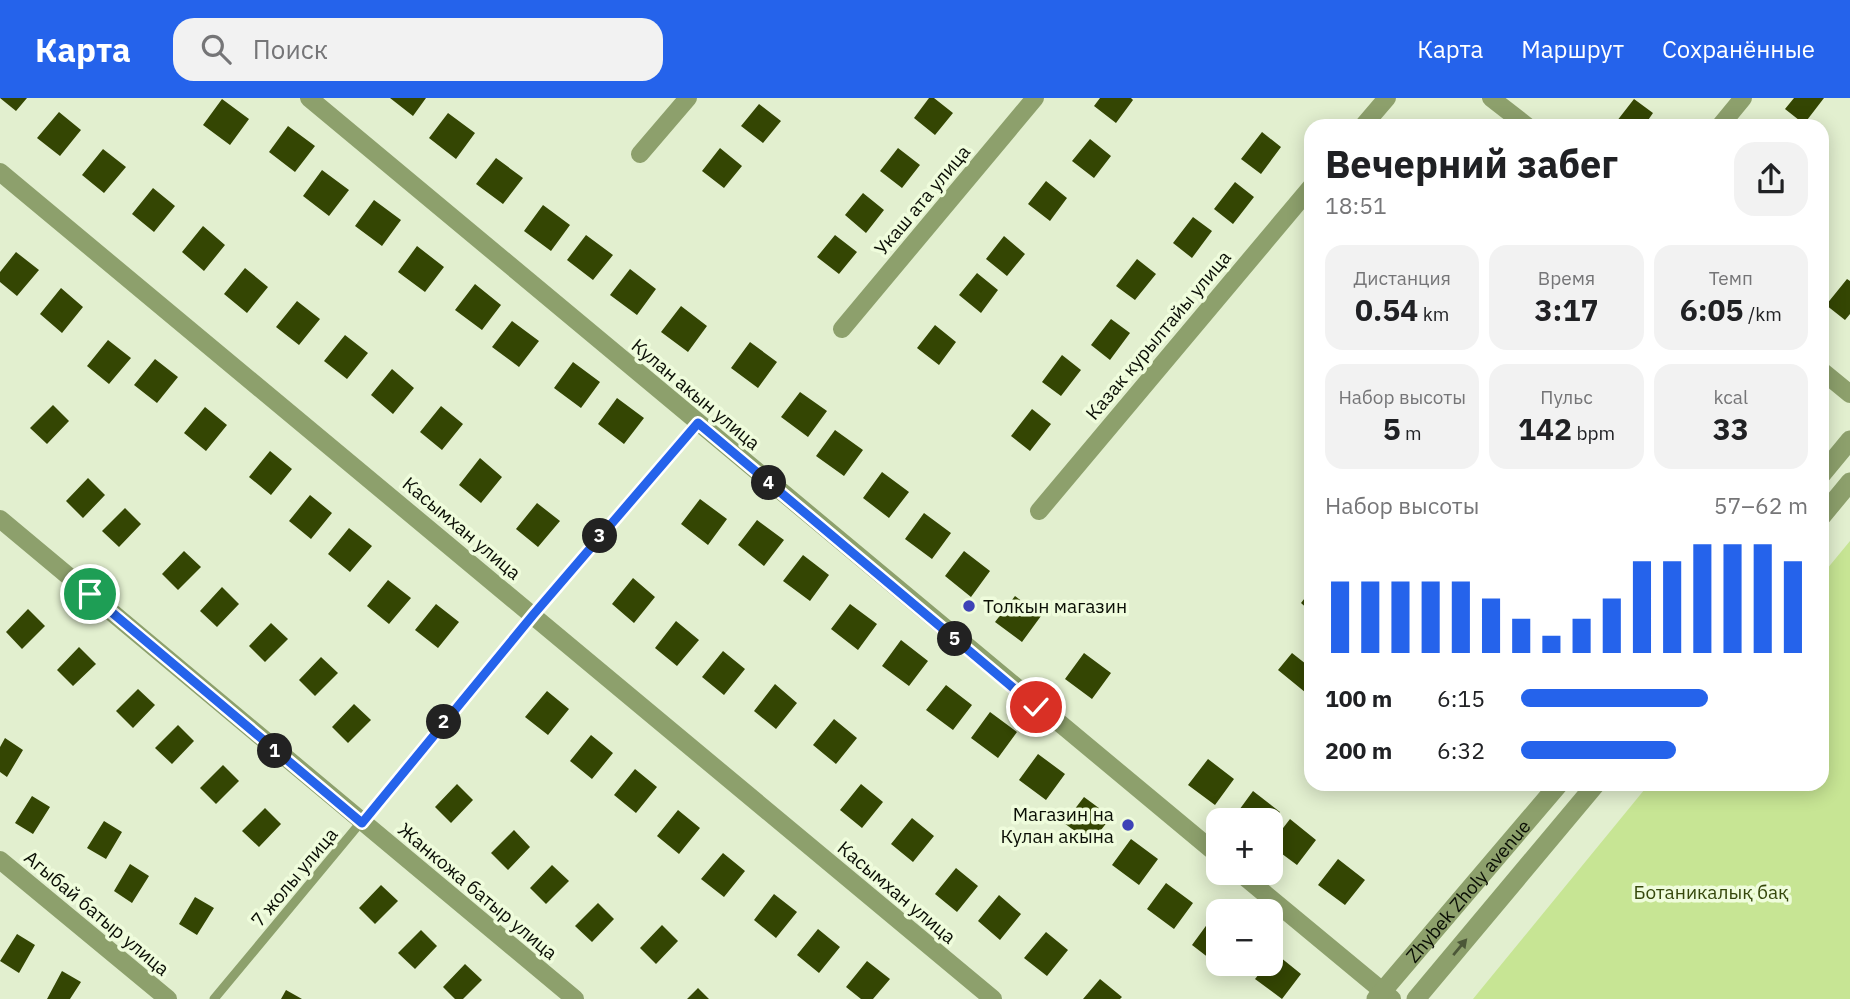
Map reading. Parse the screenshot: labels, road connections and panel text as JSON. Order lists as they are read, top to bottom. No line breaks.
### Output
{"streets":{"street":["Укаш ата улица","Казак курылтайы улица","Кулан акын улица","Касымхан улица","Жанкожа батыр улица","Zhybek Zholy avenue","Агыбай батыр улица"],"lane":["7 жолы улица"]},"crossings":[["Кулан акын улица","7 жолы улица"],["Касымхан улица","7 жолы улица"],["7 жолы улица","Жанкожа батыр улица"]],"parks":["Ботаникалық бақ"],"places":["Толкын магазин","Магазин на Кулан акына"],"page":{"header":"Карта","search":"Поиск","nav":["Карта","Маршрут","Сохранённые"],"heading":["Вечерний забег","18:51"],"stats":[["Дистанция","0.54 km"],["Время","3:17"],["Темп","6:05 /km"],["Набор высоты","5 m"],["Пульс","142 bpm"],["kcal","33"]],"pins":["4","3","5","2","1"],"chart":["Набор высоты","57–62 m"],"list":[{"name":"100 m","note":"6:15"},{"name":"200 m","note":"6:32"}],"map_buttons":["+","−"]}}
